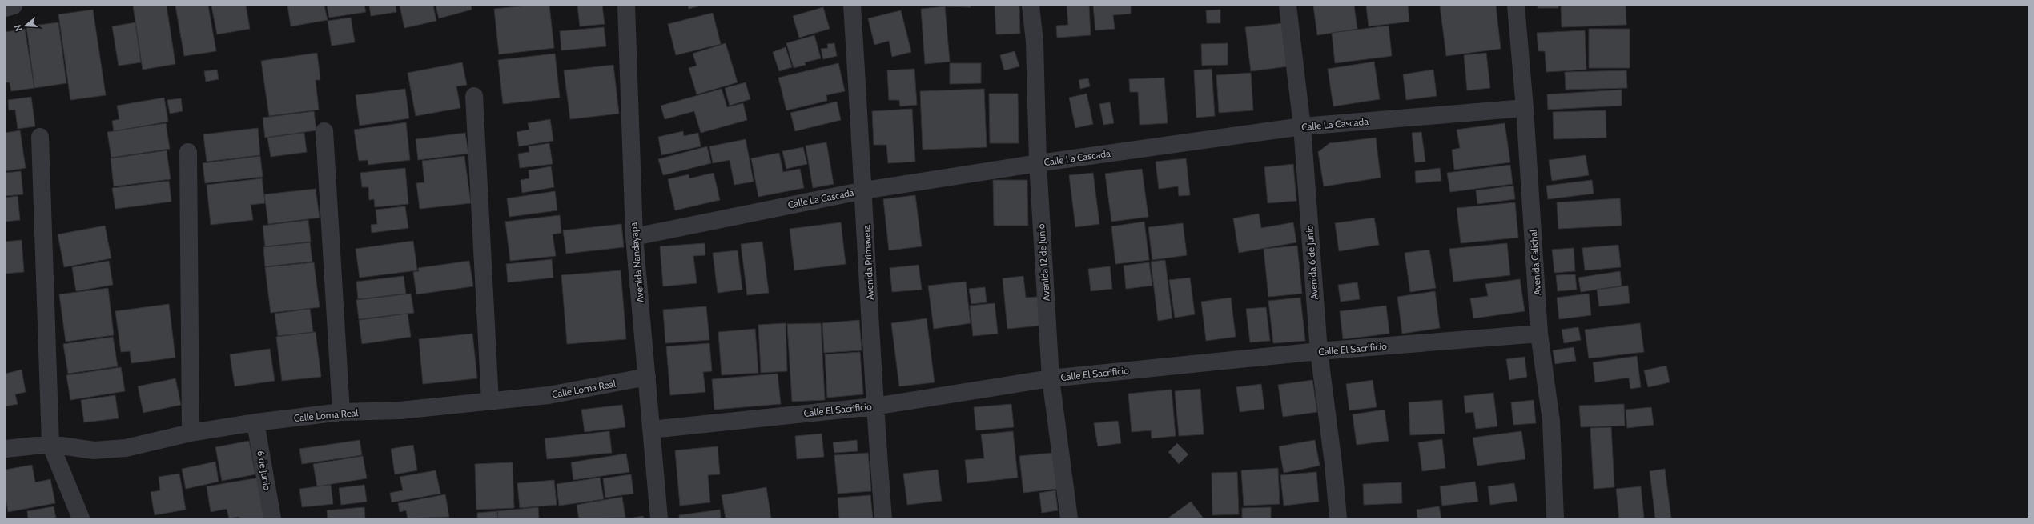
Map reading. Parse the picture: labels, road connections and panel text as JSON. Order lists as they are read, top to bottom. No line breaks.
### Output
{"streets":{"street":["Calle La Cascada","Avenida Nandayapa","Avenida Primavera","Avenida 12 de Junio","Avenida 6 de Junio","Avenida Calichal","Calle El Sacrificio","Calle Loma Real","6 de Junio"]},"crossings":[["Calle La Cascada","Avenida Nandayapa"],["Calle La Cascada","Avenida Primavera"],["Calle La Cascada","Avenida 12 de Junio"],["Calle La Cascada","Avenida 6 de Junio"],["Calle La Cascada","Avenida Calichal"],["Avenida Nandayapa","Calle El Sacrificio"],["Avenida Nandayapa","Calle Loma Real"],["Avenida Primavera","Calle El Sacrificio"],["Avenida 12 de Junio","Calle El Sacrificio"],["Avenida 6 de Junio","Calle El Sacrificio"],["Avenida Calichal","Calle El Sacrificio"],["Calle Loma Real","6 de Junio"]],"north":"left"}
